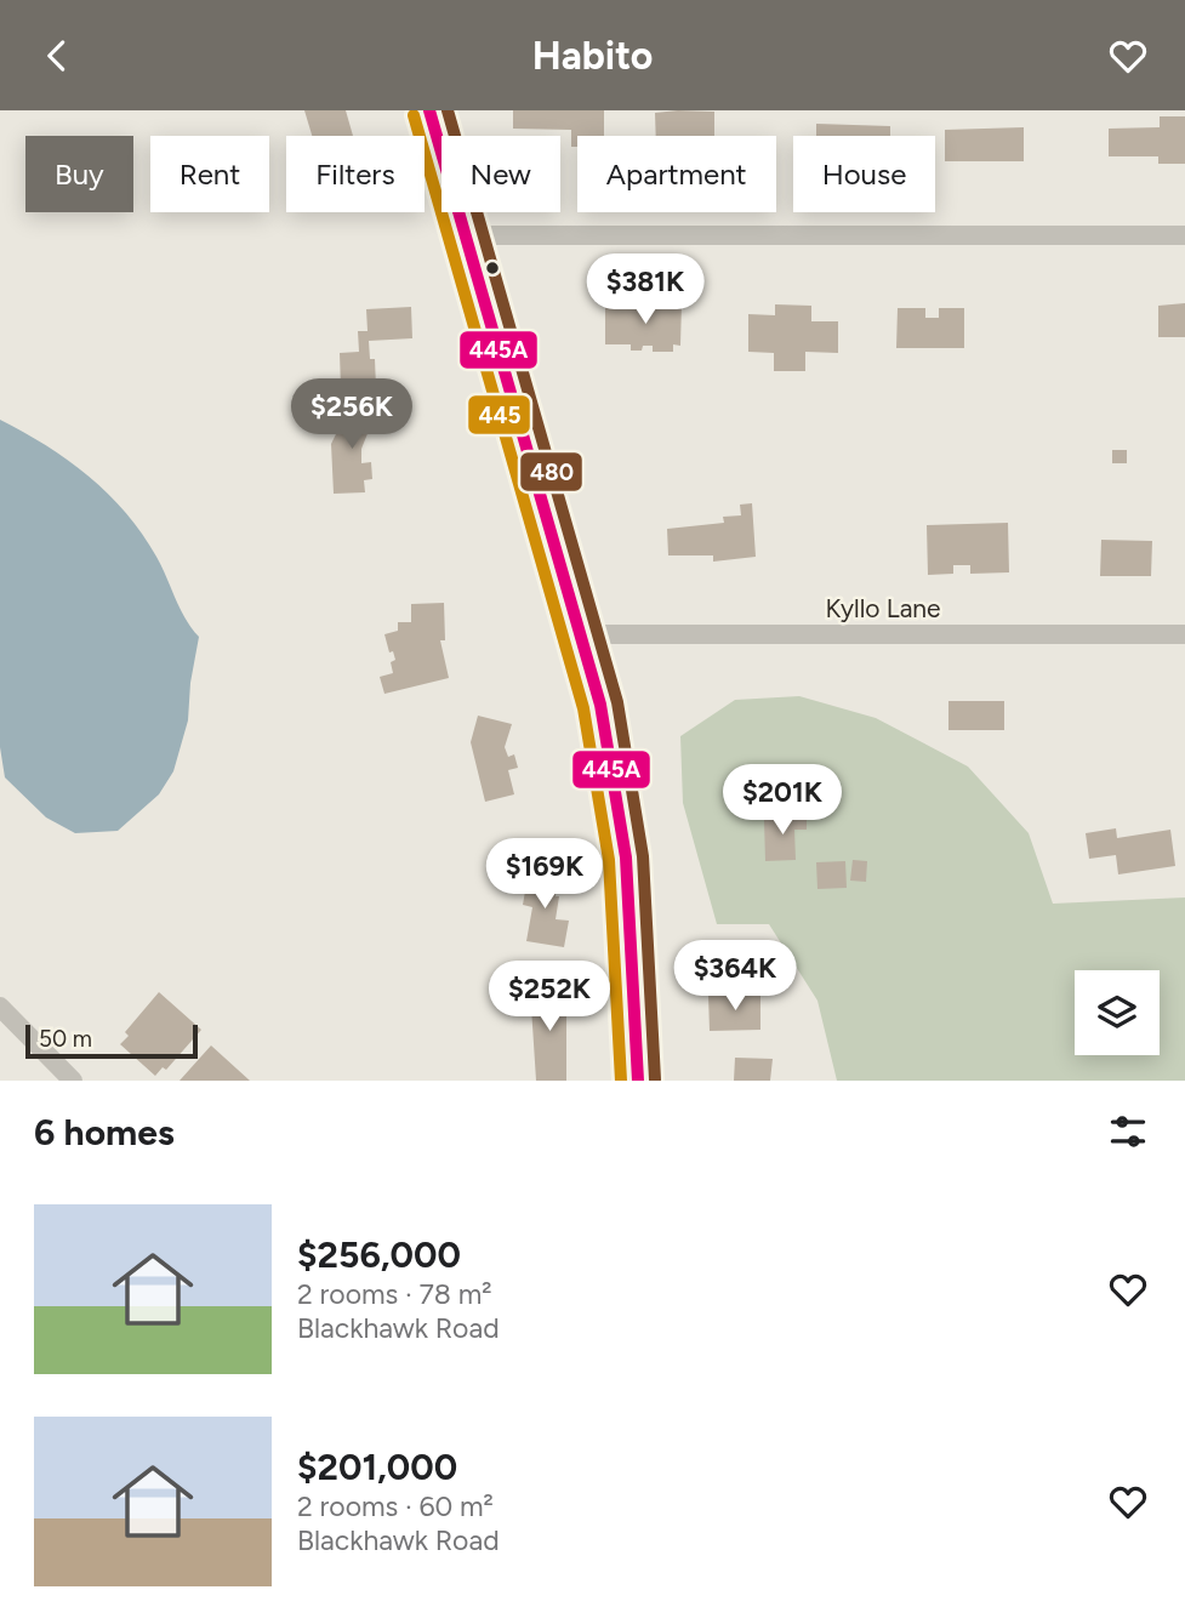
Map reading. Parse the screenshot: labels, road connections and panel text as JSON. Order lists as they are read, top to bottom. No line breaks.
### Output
{"streets":{"street":["Kyllo Lane"]},"lines":["transit line 445A","transit line 480","transit line 445"],"scale_bar":"50 m","page":{"header":"Habito","chip":["Buy","Rent","Filters","New","Apartment","House"],"price":["$381K","$256K","$201K","$169K","$364K","$252K"],"scale":"50 m","heading":"6 homes","list":[{"name":"$256,000","note":"2 rooms · 78 m² · Blackhawk Road"},{"name":"$201,000","note":"2 rooms · 60 m² · Blackhawk Road"}]}}
